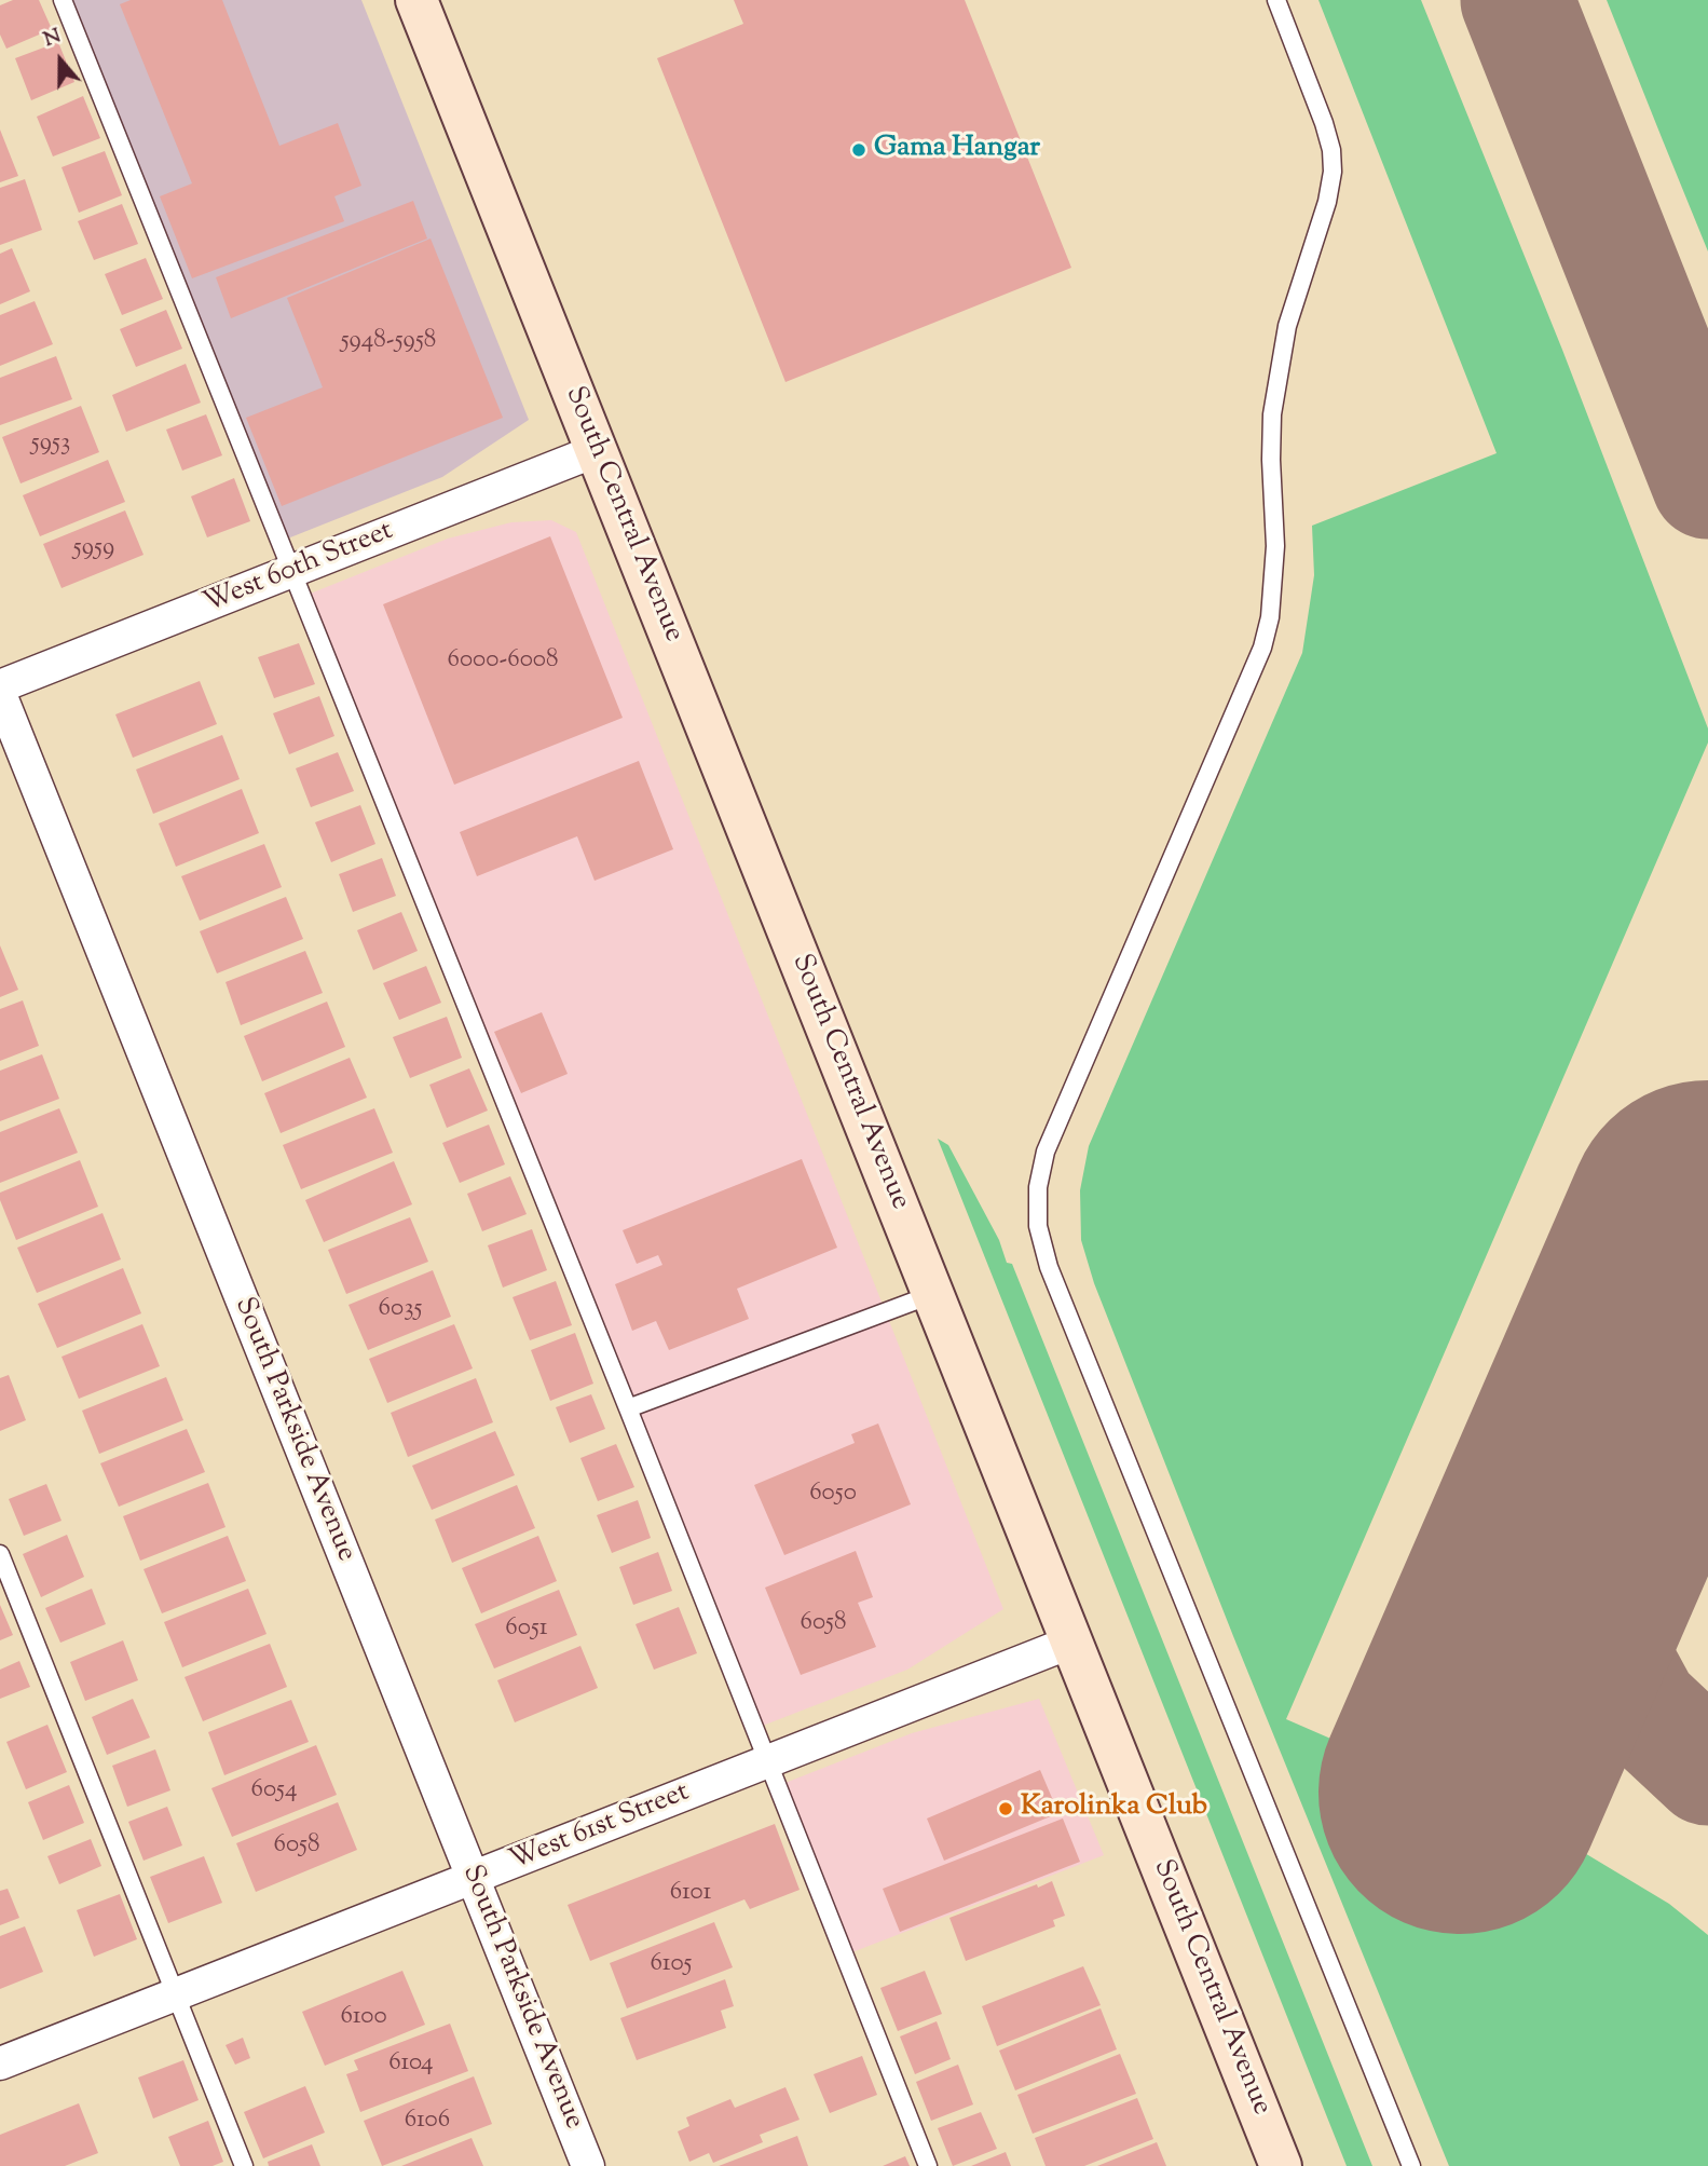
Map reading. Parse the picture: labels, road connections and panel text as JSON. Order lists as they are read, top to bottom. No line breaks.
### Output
{"streets":{"main road":["South Central Avenue"],"street":["West 60th Street","South Parkside Avenue","West 61st Street"]},"crossings":[["South Central Avenue","West 60th Street"],["South Central Avenue","West 61st Street"],["South Parkside Avenue","West 61st Street"]],"places":["Gama Hangar","Karolinka Club"],"house_numbers":["5948-5958","5953","5959","6000-6008","6035","6050","6058","6051","6054","6058","6101","6105","6100","6104","6106"],"north":"top"}
